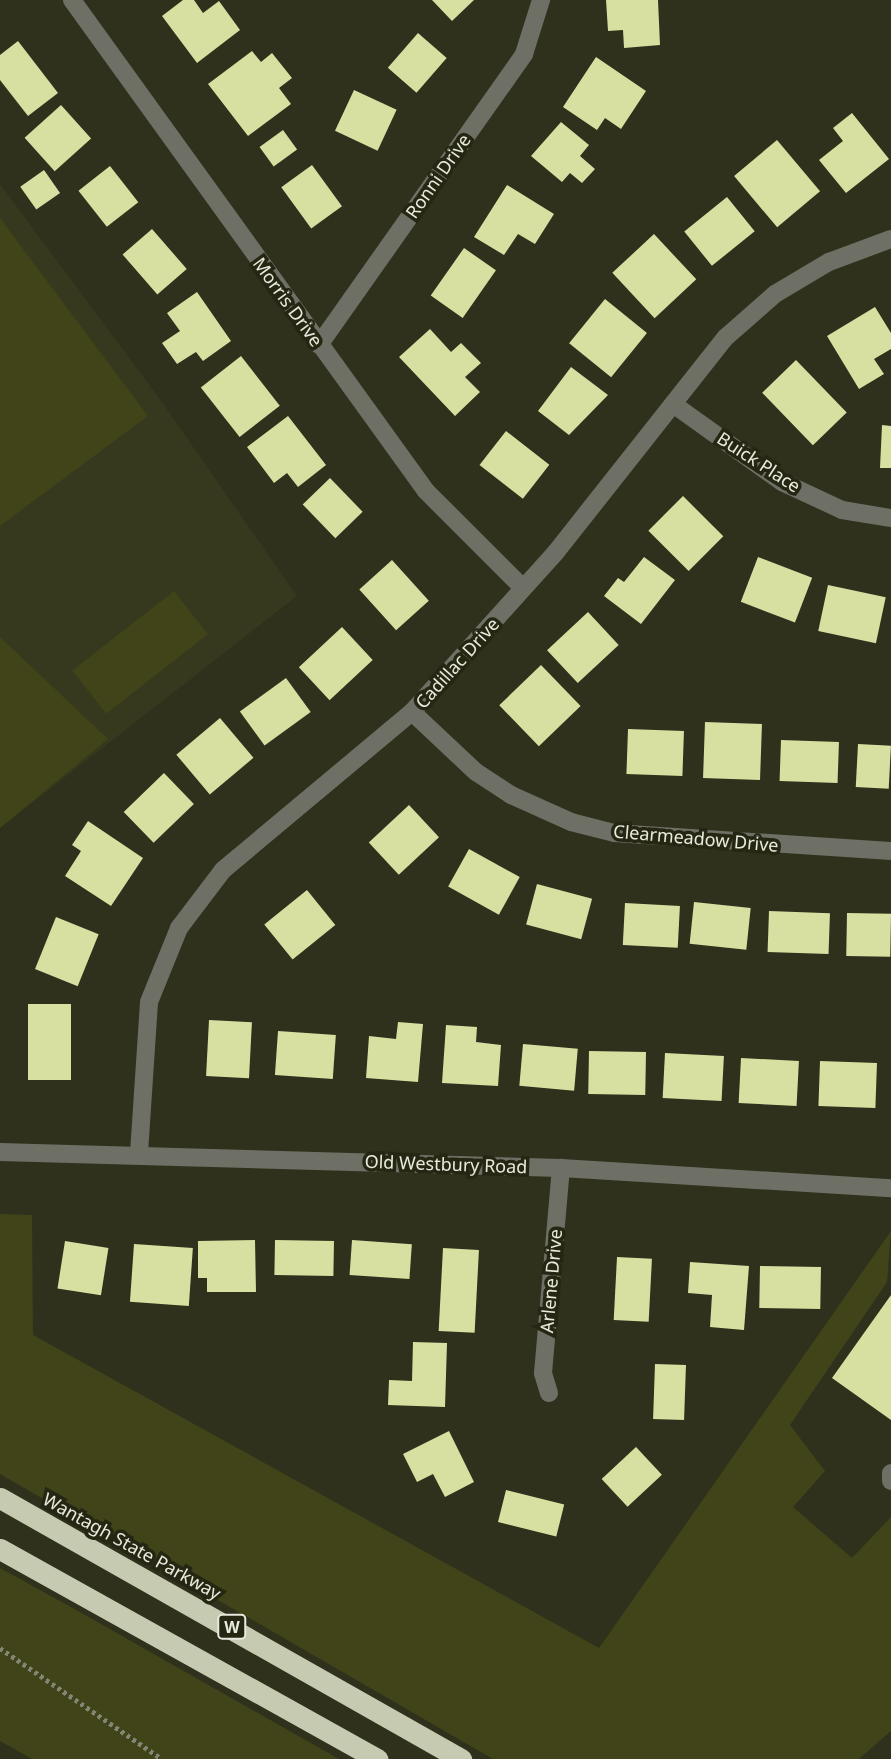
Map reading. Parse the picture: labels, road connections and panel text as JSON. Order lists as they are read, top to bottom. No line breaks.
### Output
{"streets":{"highway":["Wantagh State Parkway","W"],"street":["Ronni Drive","Morris Drive","Buick Place","Cadillac Drive","Clearmeadow Drive","Old Westbury Road","Arlene Drive"]},"crossings":[["Ronni Drive","Morris Drive"],["Morris Drive","Cadillac Drive"],["Buick Place","Cadillac Drive"],["Cadillac Drive","Clearmeadow Drive"],["Cadillac Drive","Old Westbury Road"],["Old Westbury Road","Arlene Drive"]]}
